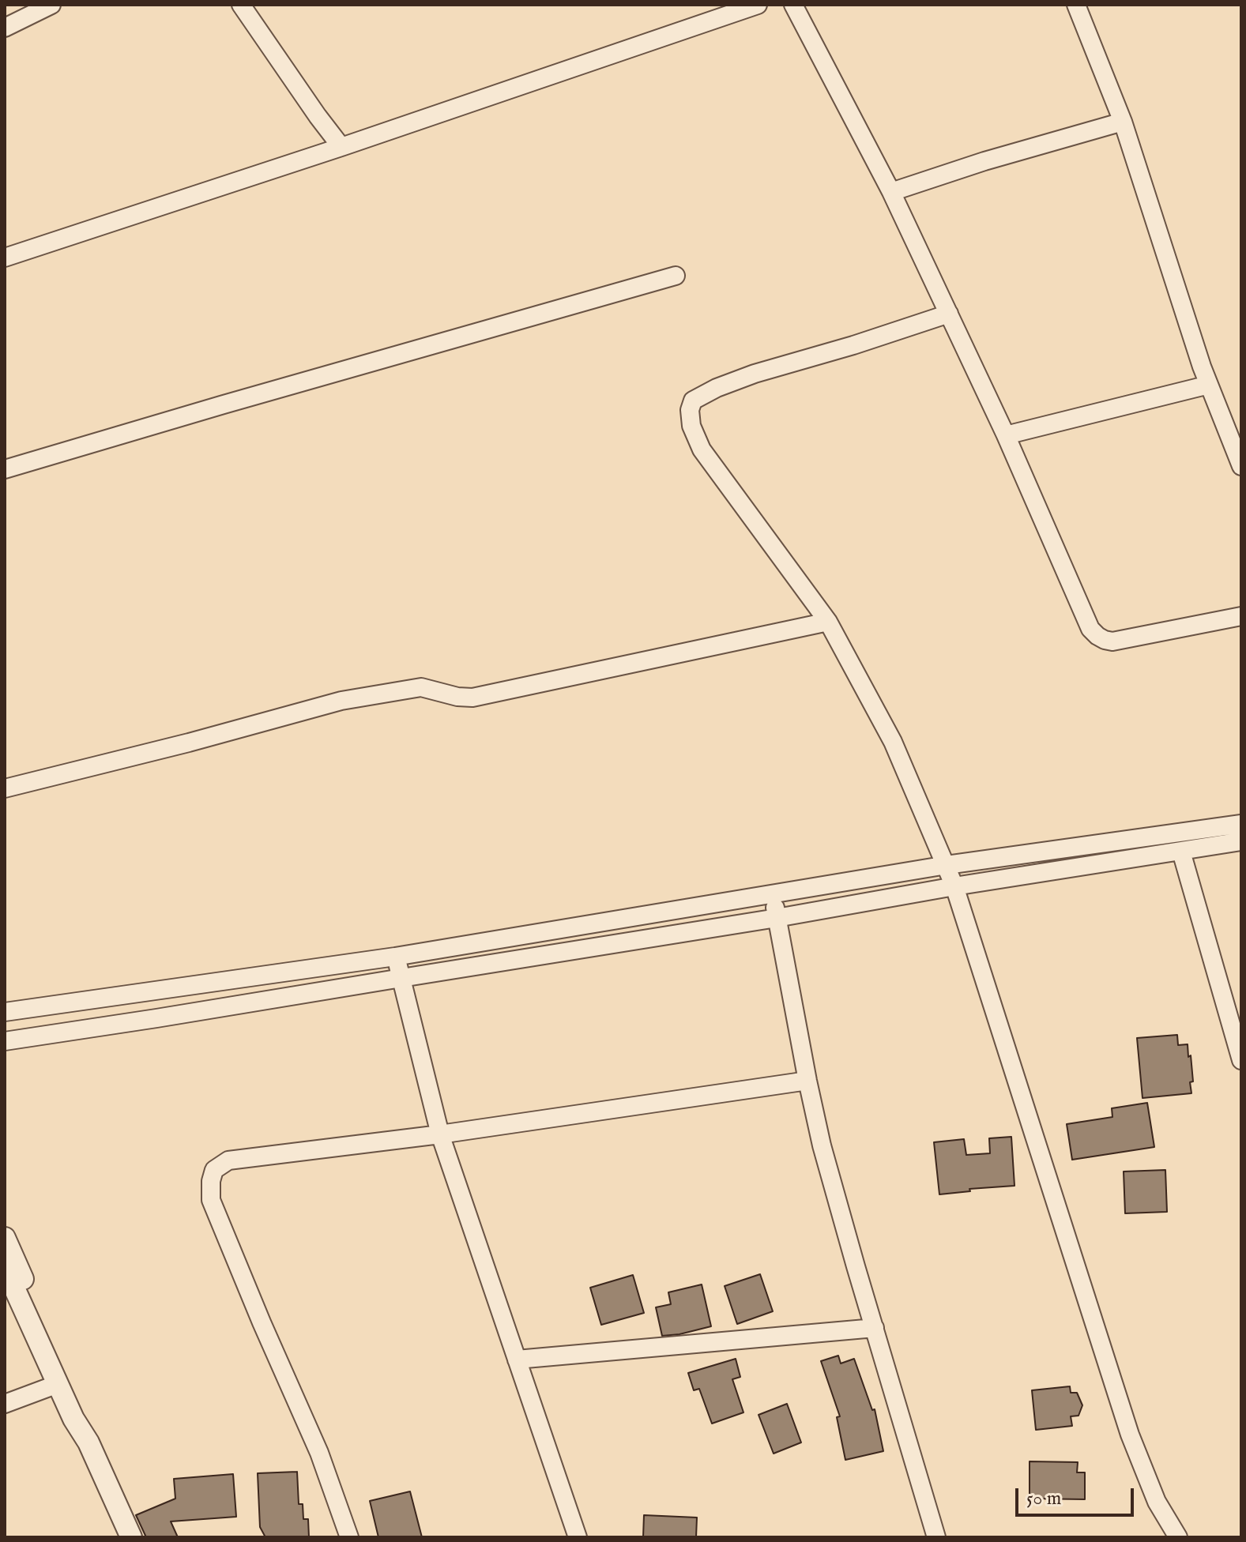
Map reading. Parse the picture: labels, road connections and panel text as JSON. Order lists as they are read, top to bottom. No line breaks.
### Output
{"scale_bar":"50 m"}
